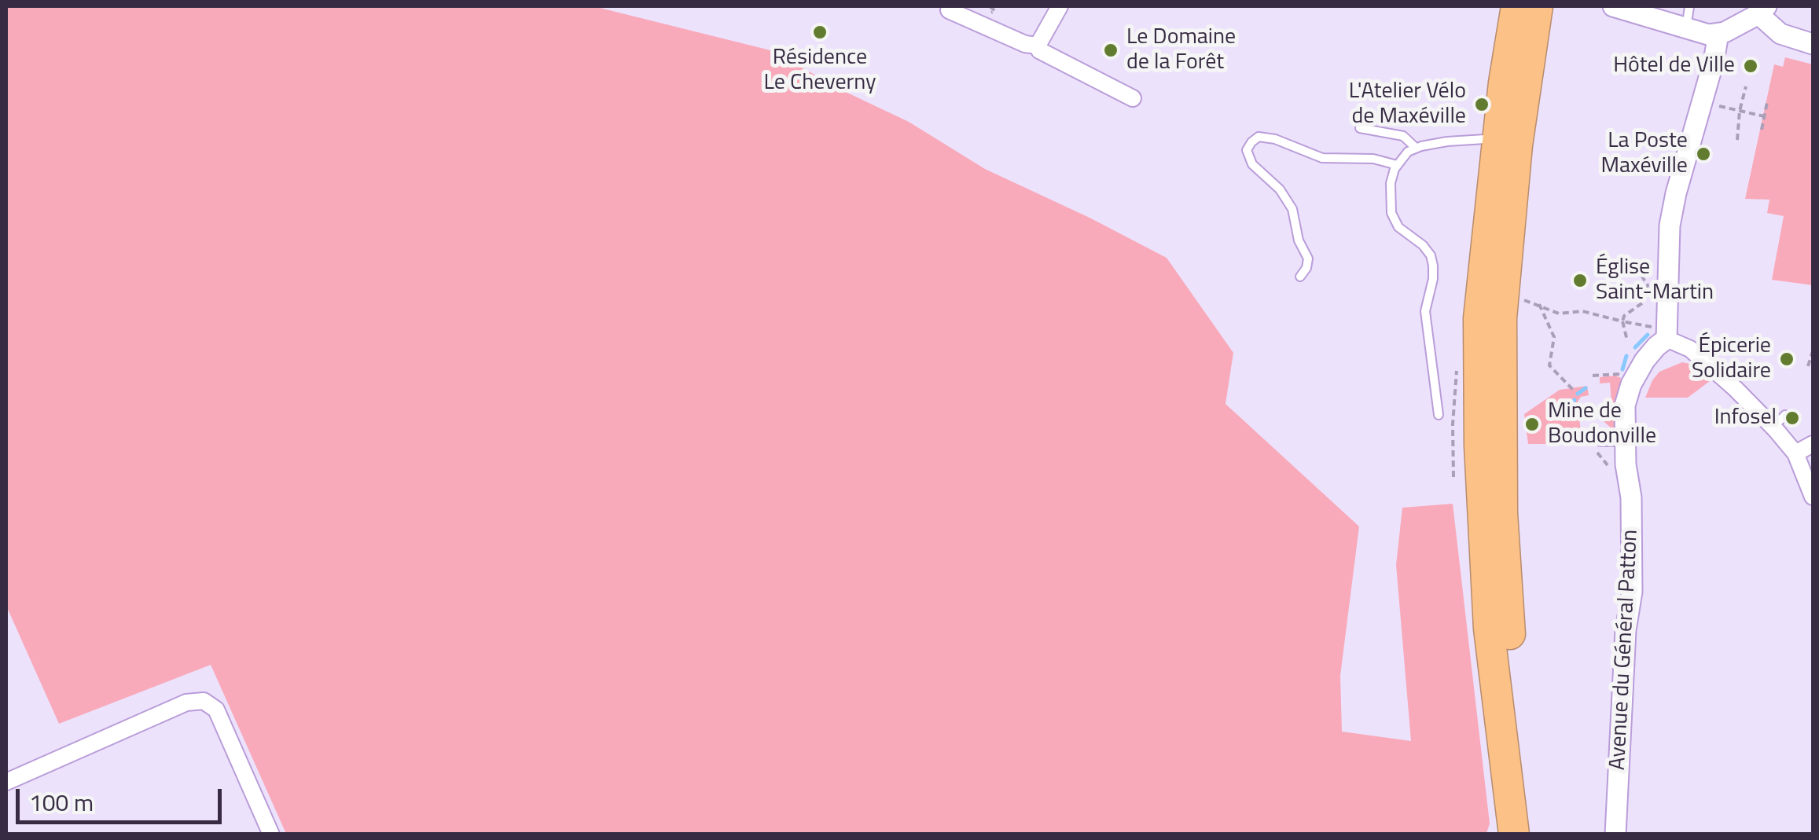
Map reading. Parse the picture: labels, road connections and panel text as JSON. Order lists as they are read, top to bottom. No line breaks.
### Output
{"streets":{"street":["Avenue du Général Patton"]},"places":["Résidence Le Cheverny","Le Domaine de la Forêt","Hôtel de Ville","L'Atelier Vélo de Maxéville","La Poste Maxéville","Église Saint-Martin","Épicerie Solidaire","Infosel","Mine de Boudonville"],"scale_bar":"100 m"}
